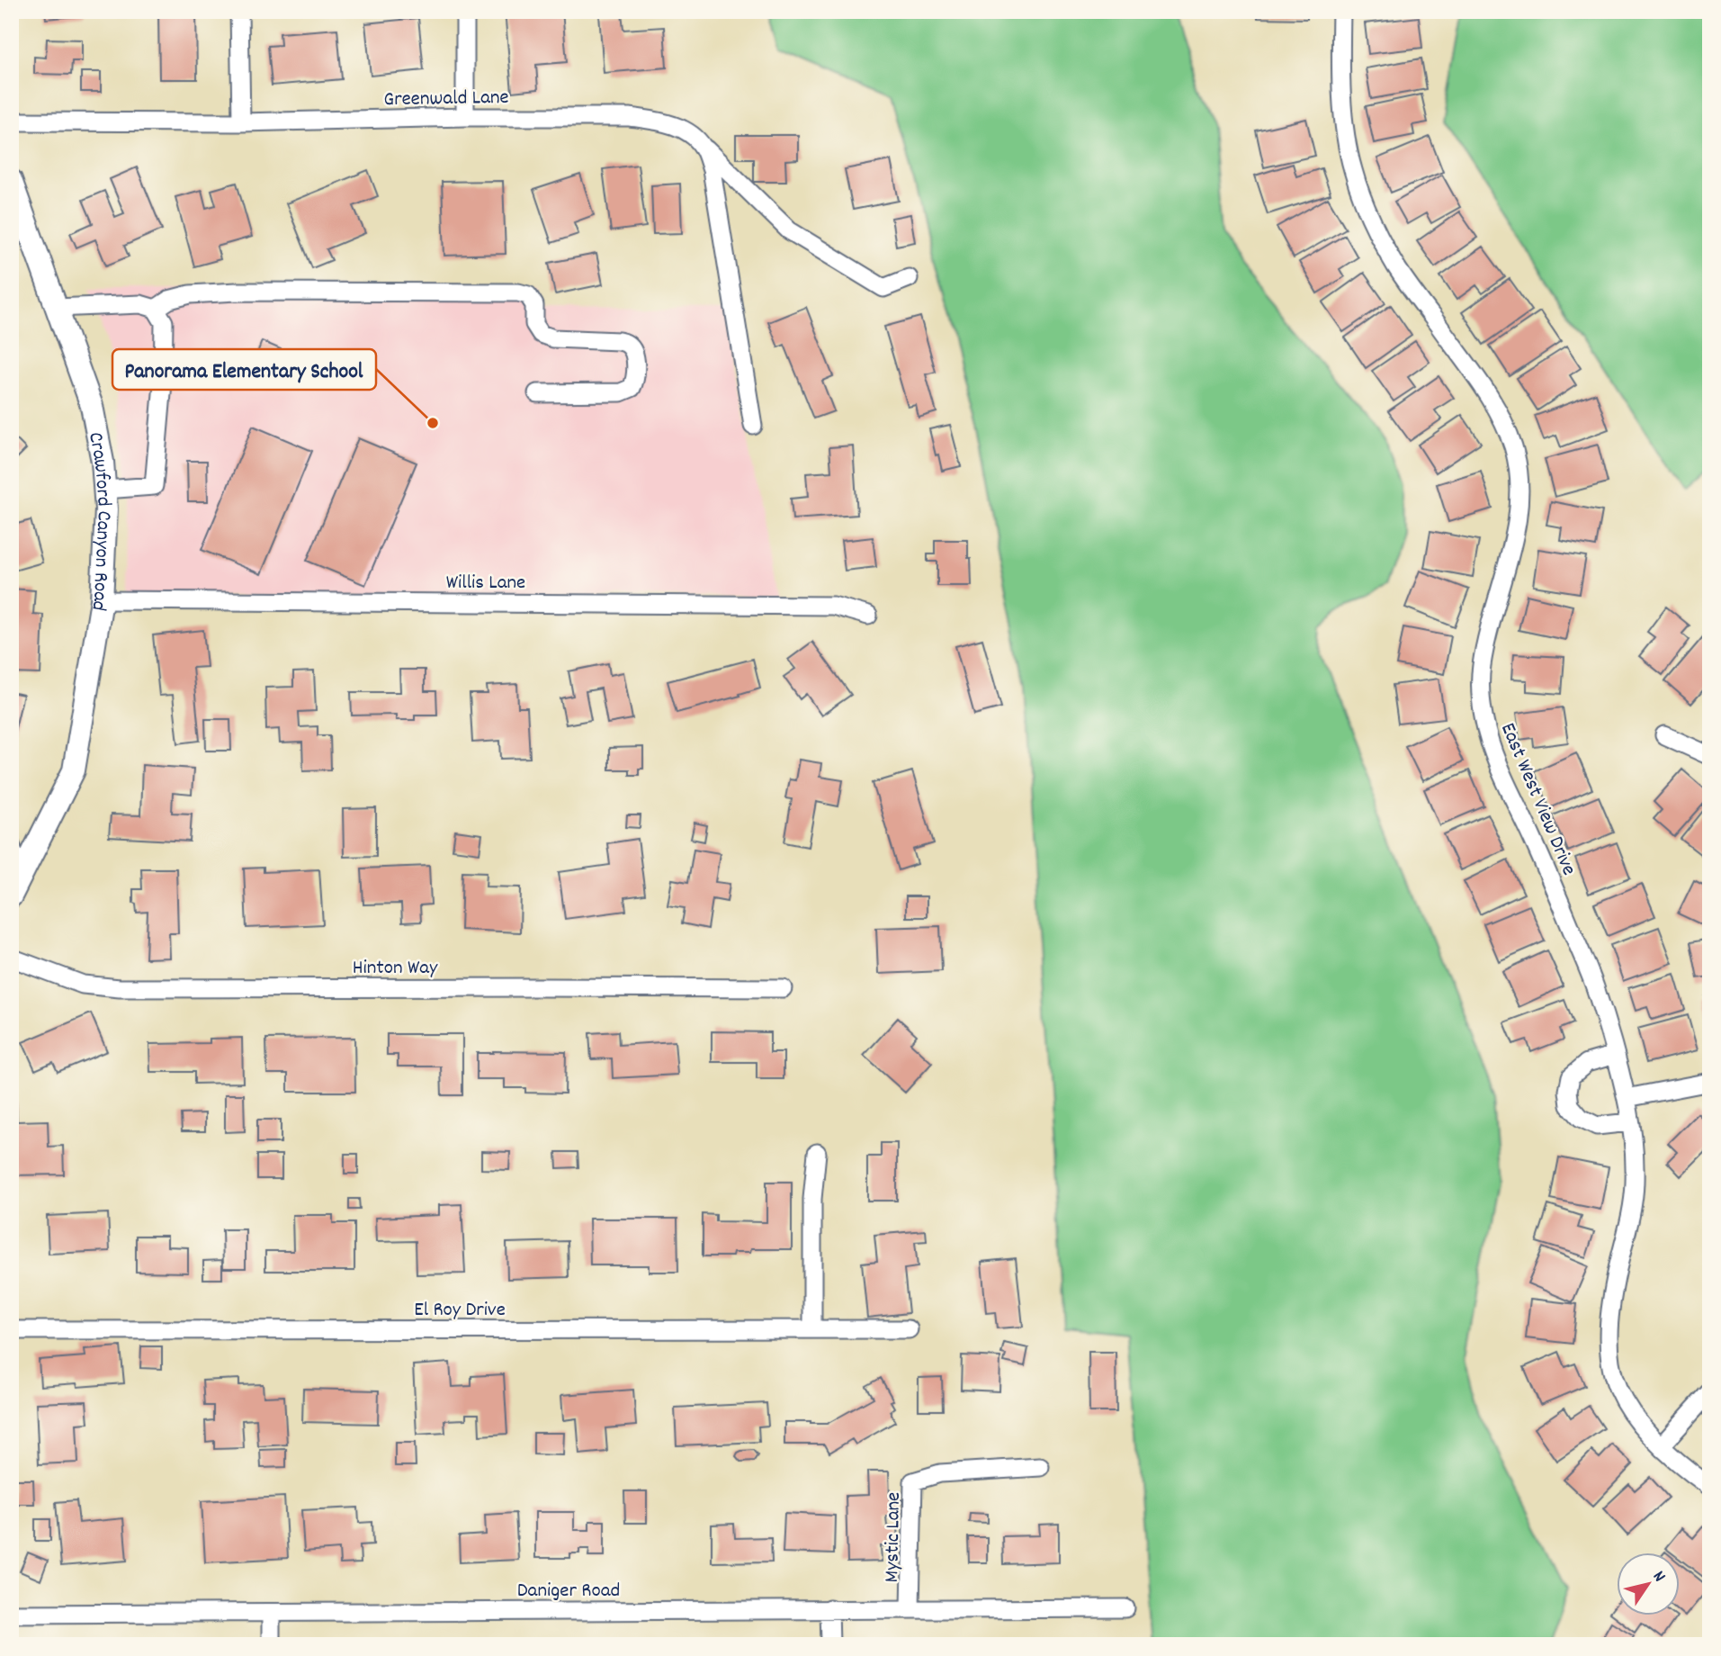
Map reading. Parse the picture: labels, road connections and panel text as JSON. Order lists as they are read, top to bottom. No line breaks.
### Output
{"streets":{"main road":["Crawford Canyon Road"],"street":["Greenwald Lane","Willis Lane","East West View Drive","Hinton Way","El Roy Drive","Mystic Lane","Daniger Road"]},"crossings":[["Crawford Canyon Road","Willis Lane"],["Mystic Lane","Daniger Road"]],"places":["Panorama Elementary School"],"north":"top right"}
